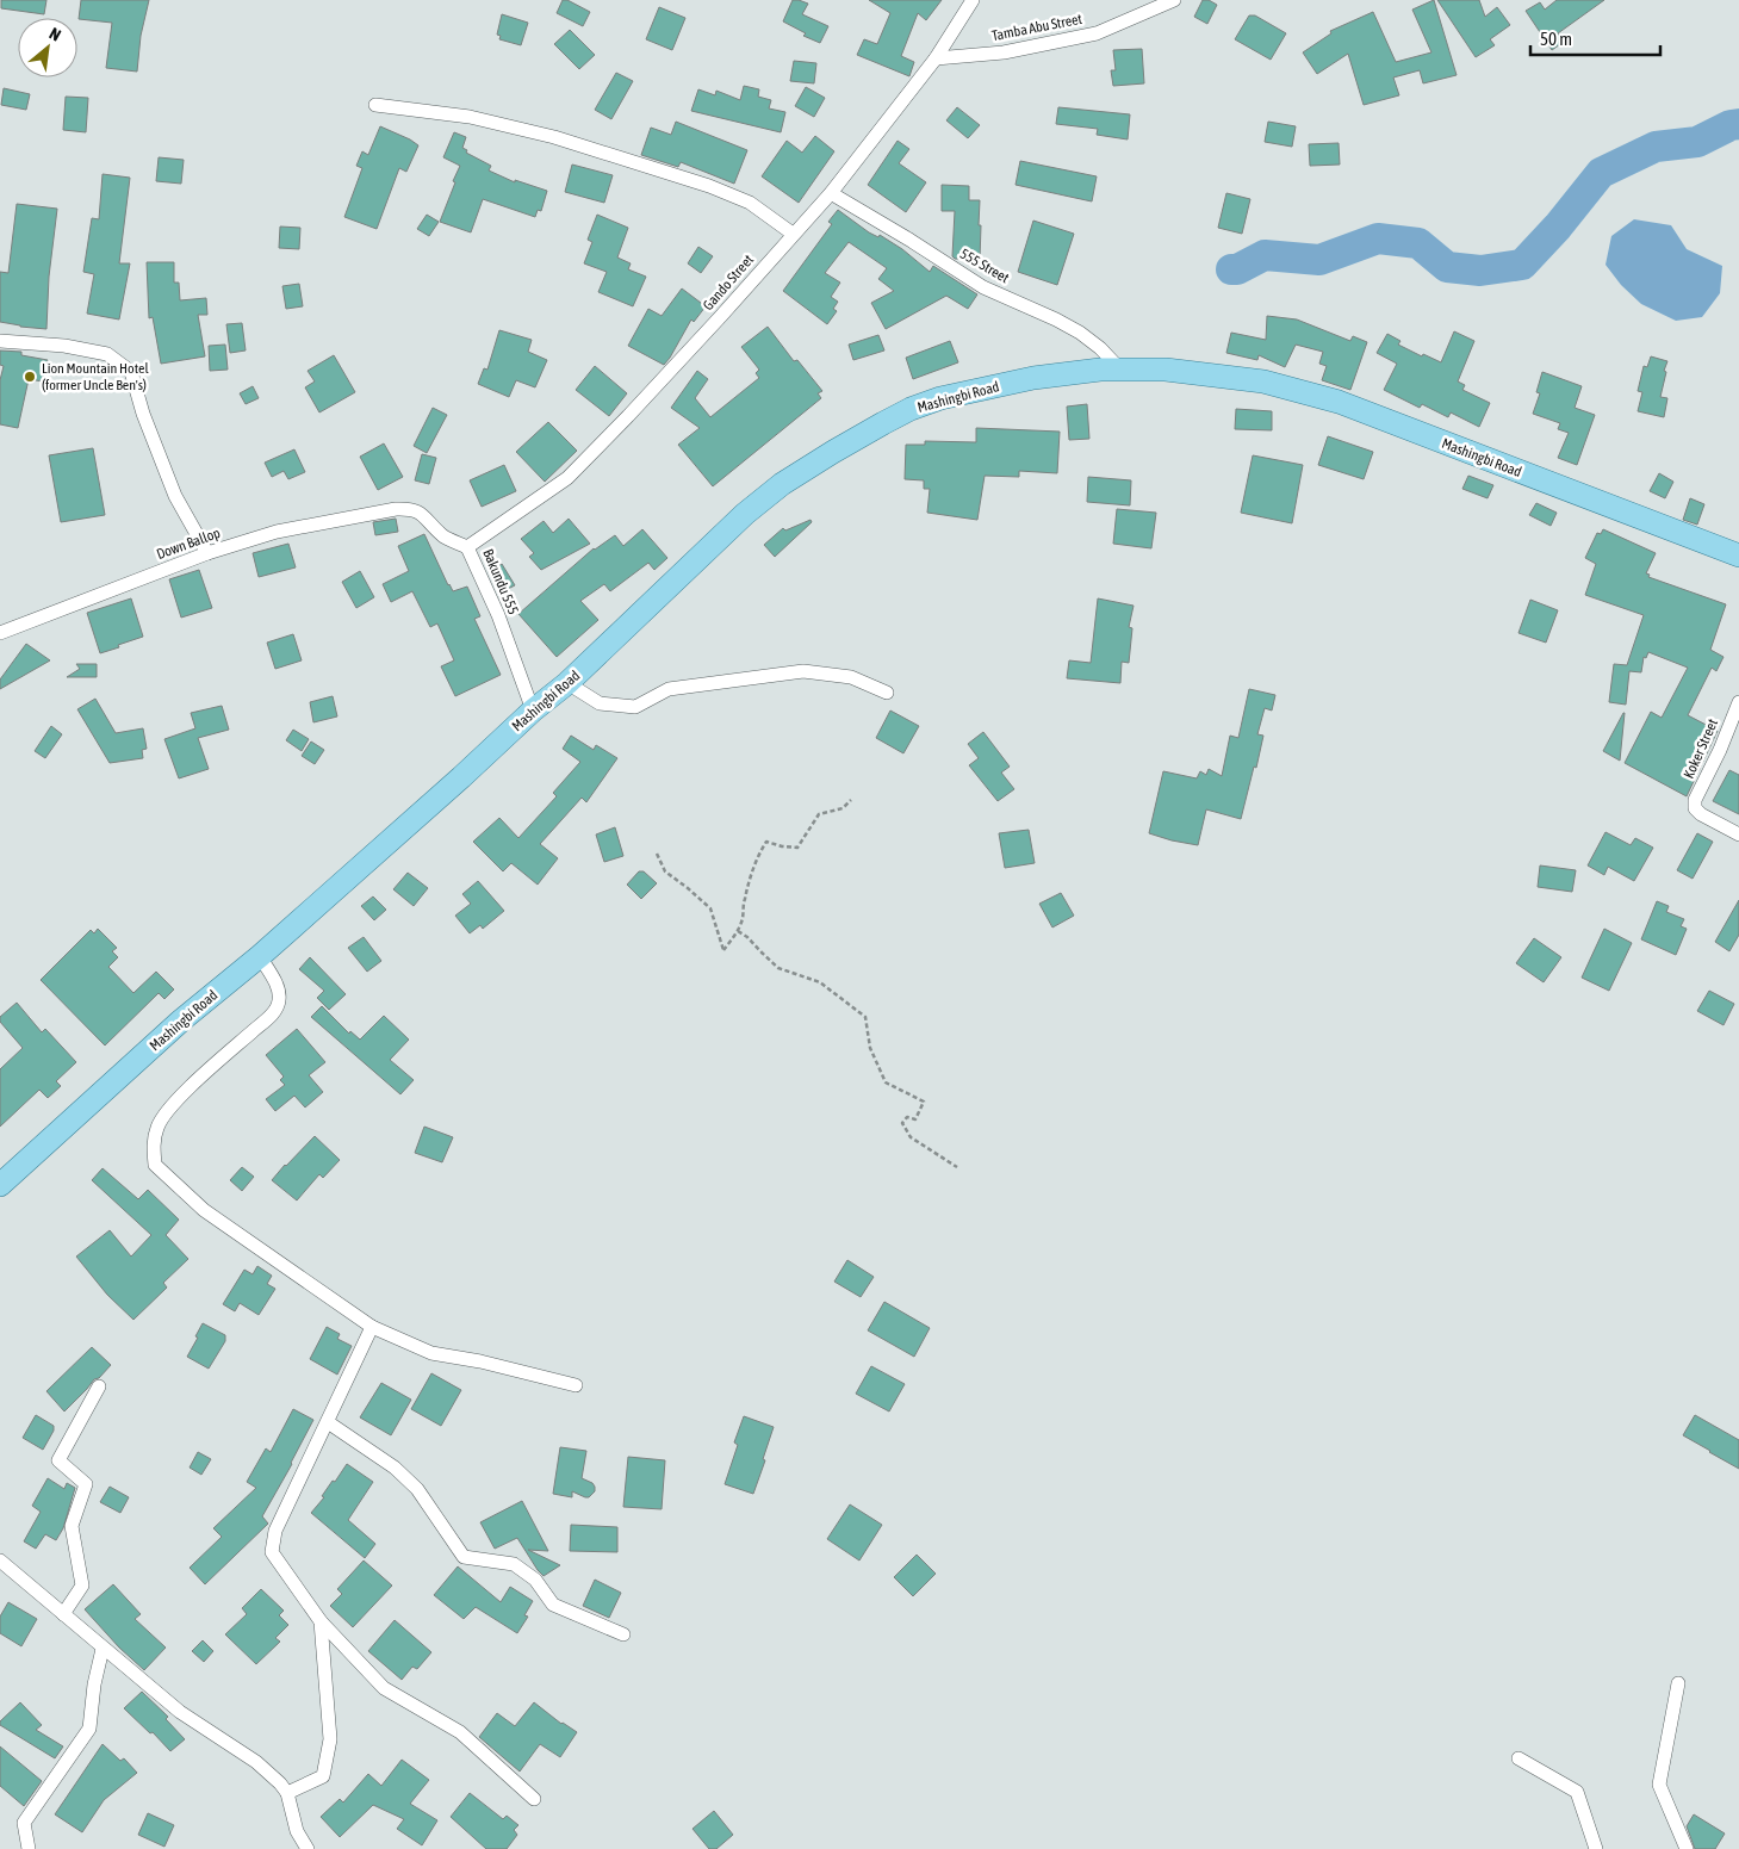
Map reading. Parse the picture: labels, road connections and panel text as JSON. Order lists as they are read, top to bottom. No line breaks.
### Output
{"streets":{"main road":["Mashingbi Road"],"street":["Tamba Abu Street","555 Street","Gando Street","Down Ballop","Bakundu 555","Koker Street"]},"crossings":[["Tamba Abu Street","Gando Street"],["555 Street","Gando Street"],["555 Street","Mashingbi Road"],["Gando Street","Bakundu 555"],["Mashingbi Road","Bakundu 555"],["Down Ballop","Bakundu 555"]],"places":["Lion Mountain Hotel (former Uncle Ben's)"],"scale_bar":"50 m","north":"top right"}
